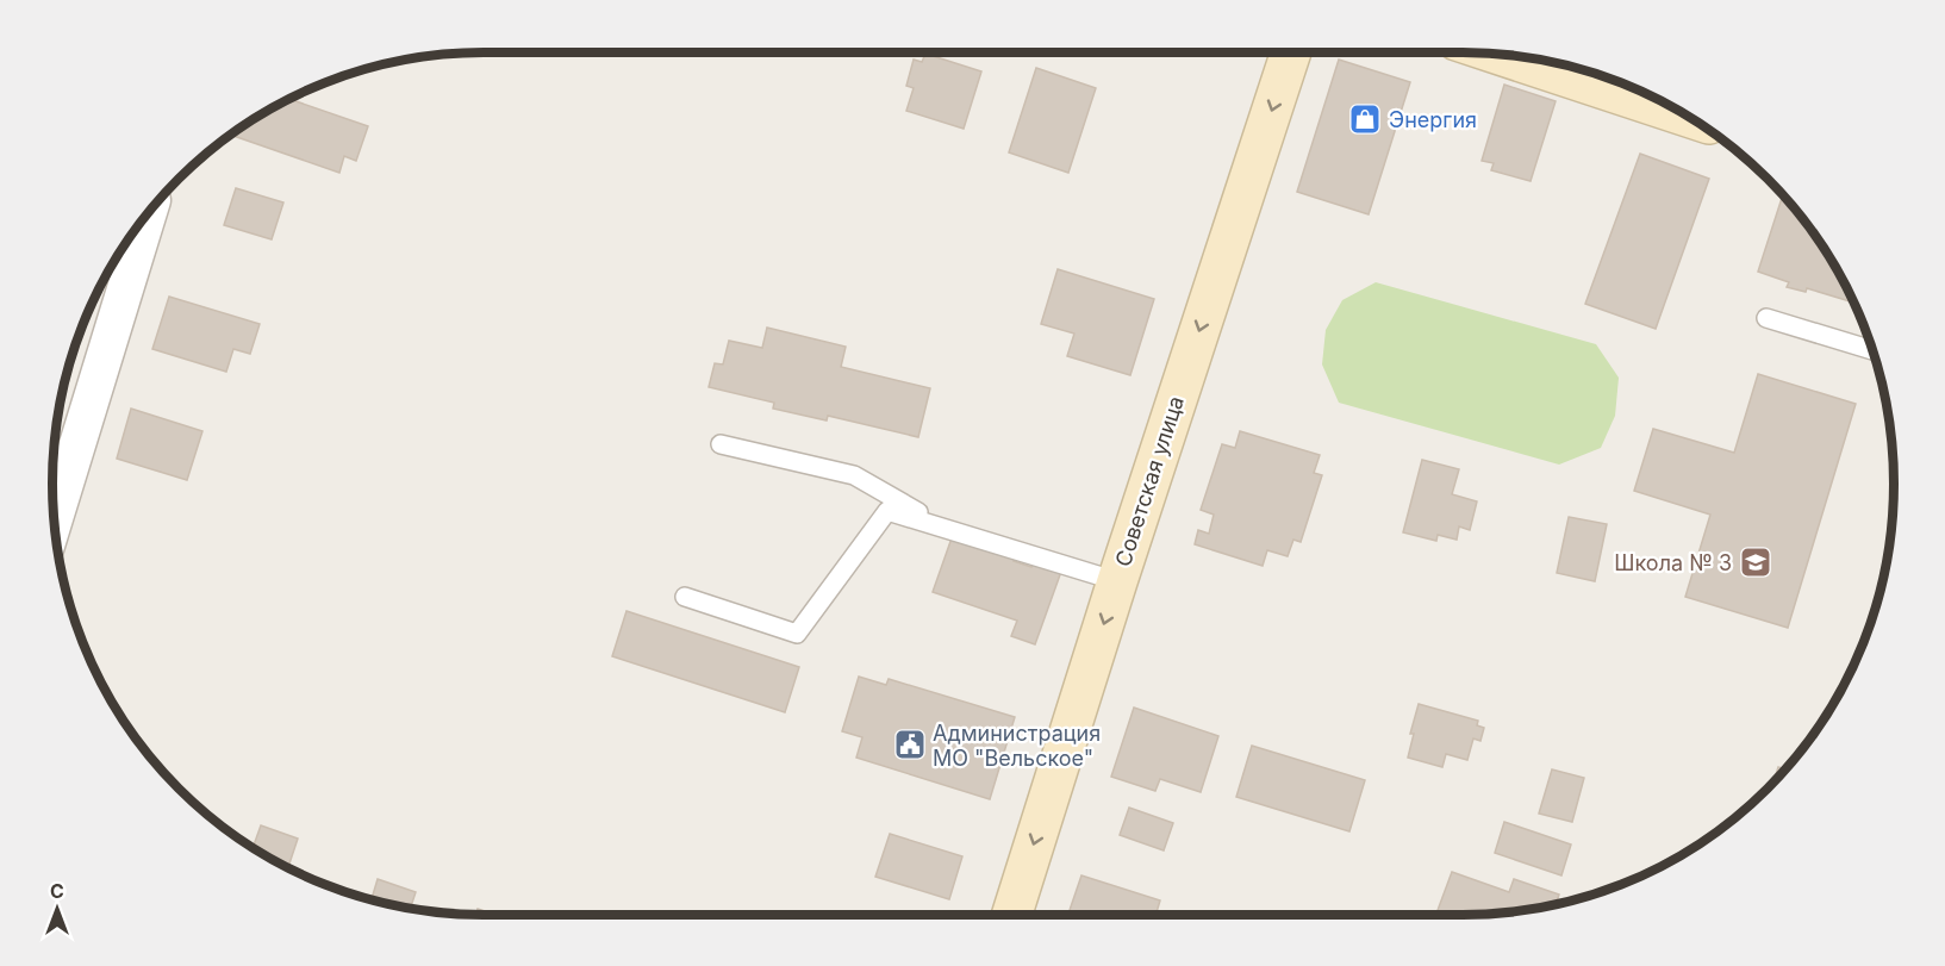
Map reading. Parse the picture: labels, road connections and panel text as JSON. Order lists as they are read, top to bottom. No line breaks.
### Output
{"streets":{"main road":["Советская улица"]},"one_way":["Советская улица"],"places":{"shop":["Энергия"],"school or university":["Школа № 3"],"public building":["Администрация МО \"Вельское\""]},"north":"top"}
